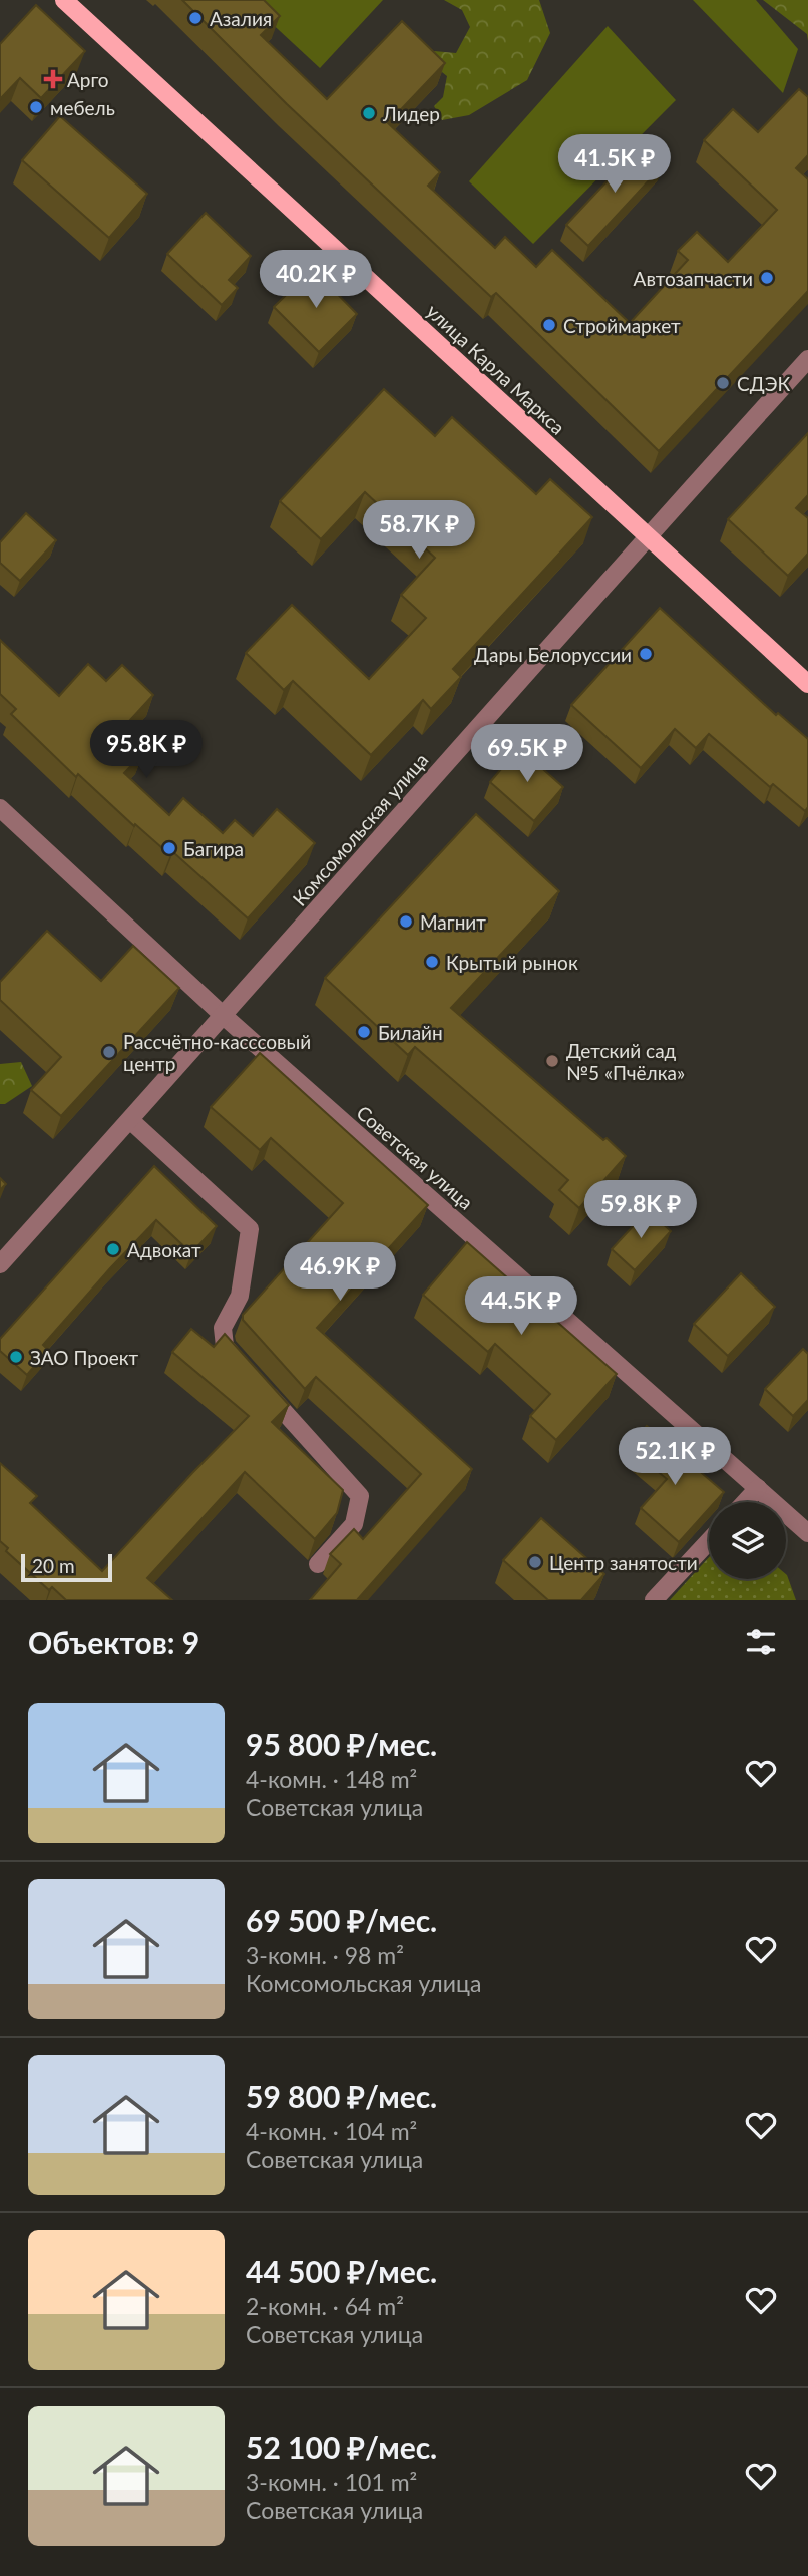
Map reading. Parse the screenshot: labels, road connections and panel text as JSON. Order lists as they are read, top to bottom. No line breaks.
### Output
{"streets":{"main road":["улица Карла Маркса"],"street":["Комсомольская улица","Советская улица"]},"crossings":[["улица Карла Маркса","Комсомольская улица"],["Комсомольская улица","Советская улица"]],"places":{"other":["Азалия","мебель","Лидер","Автозапчасти","Строймаркет","СДЭК","Дары Белоруссии","Багира","Магнит","Крытый рынок","Билайн","Рассчётно-касссовый центр","Детский сад №5 «Пчёлка»","Адвокат","ЗАО Проект","Центр занятости"],"health":["Арго"]},"scale_bar":"20 m","page":{"price":["41.5K ₽","40.2K ₽","58.7K ₽","95.8K ₽","69.5K ₽","59.8K ₽","46.9K ₽","44.5K ₽","52.1K ₽"],"scale":"20 m","heading":"Объектов: 9","list":[{"name":"95 800 ₽/мес.","note":"4-комн. · 148 m² · Советская улица"},{"name":"69 500 ₽/мес.","note":"3-комн. · 98 m² · Комсомольская улица"},{"name":"59 800 ₽/мес.","note":"4-комн. · 104 m² · Советская улица"},{"name":"44 500 ₽/мес.","note":"2-комн. · 64 m² · Советская улица"},{"name":"52 100 ₽/мес.","note":"3-комн. · 101 m² · Советская улица"}]}}
